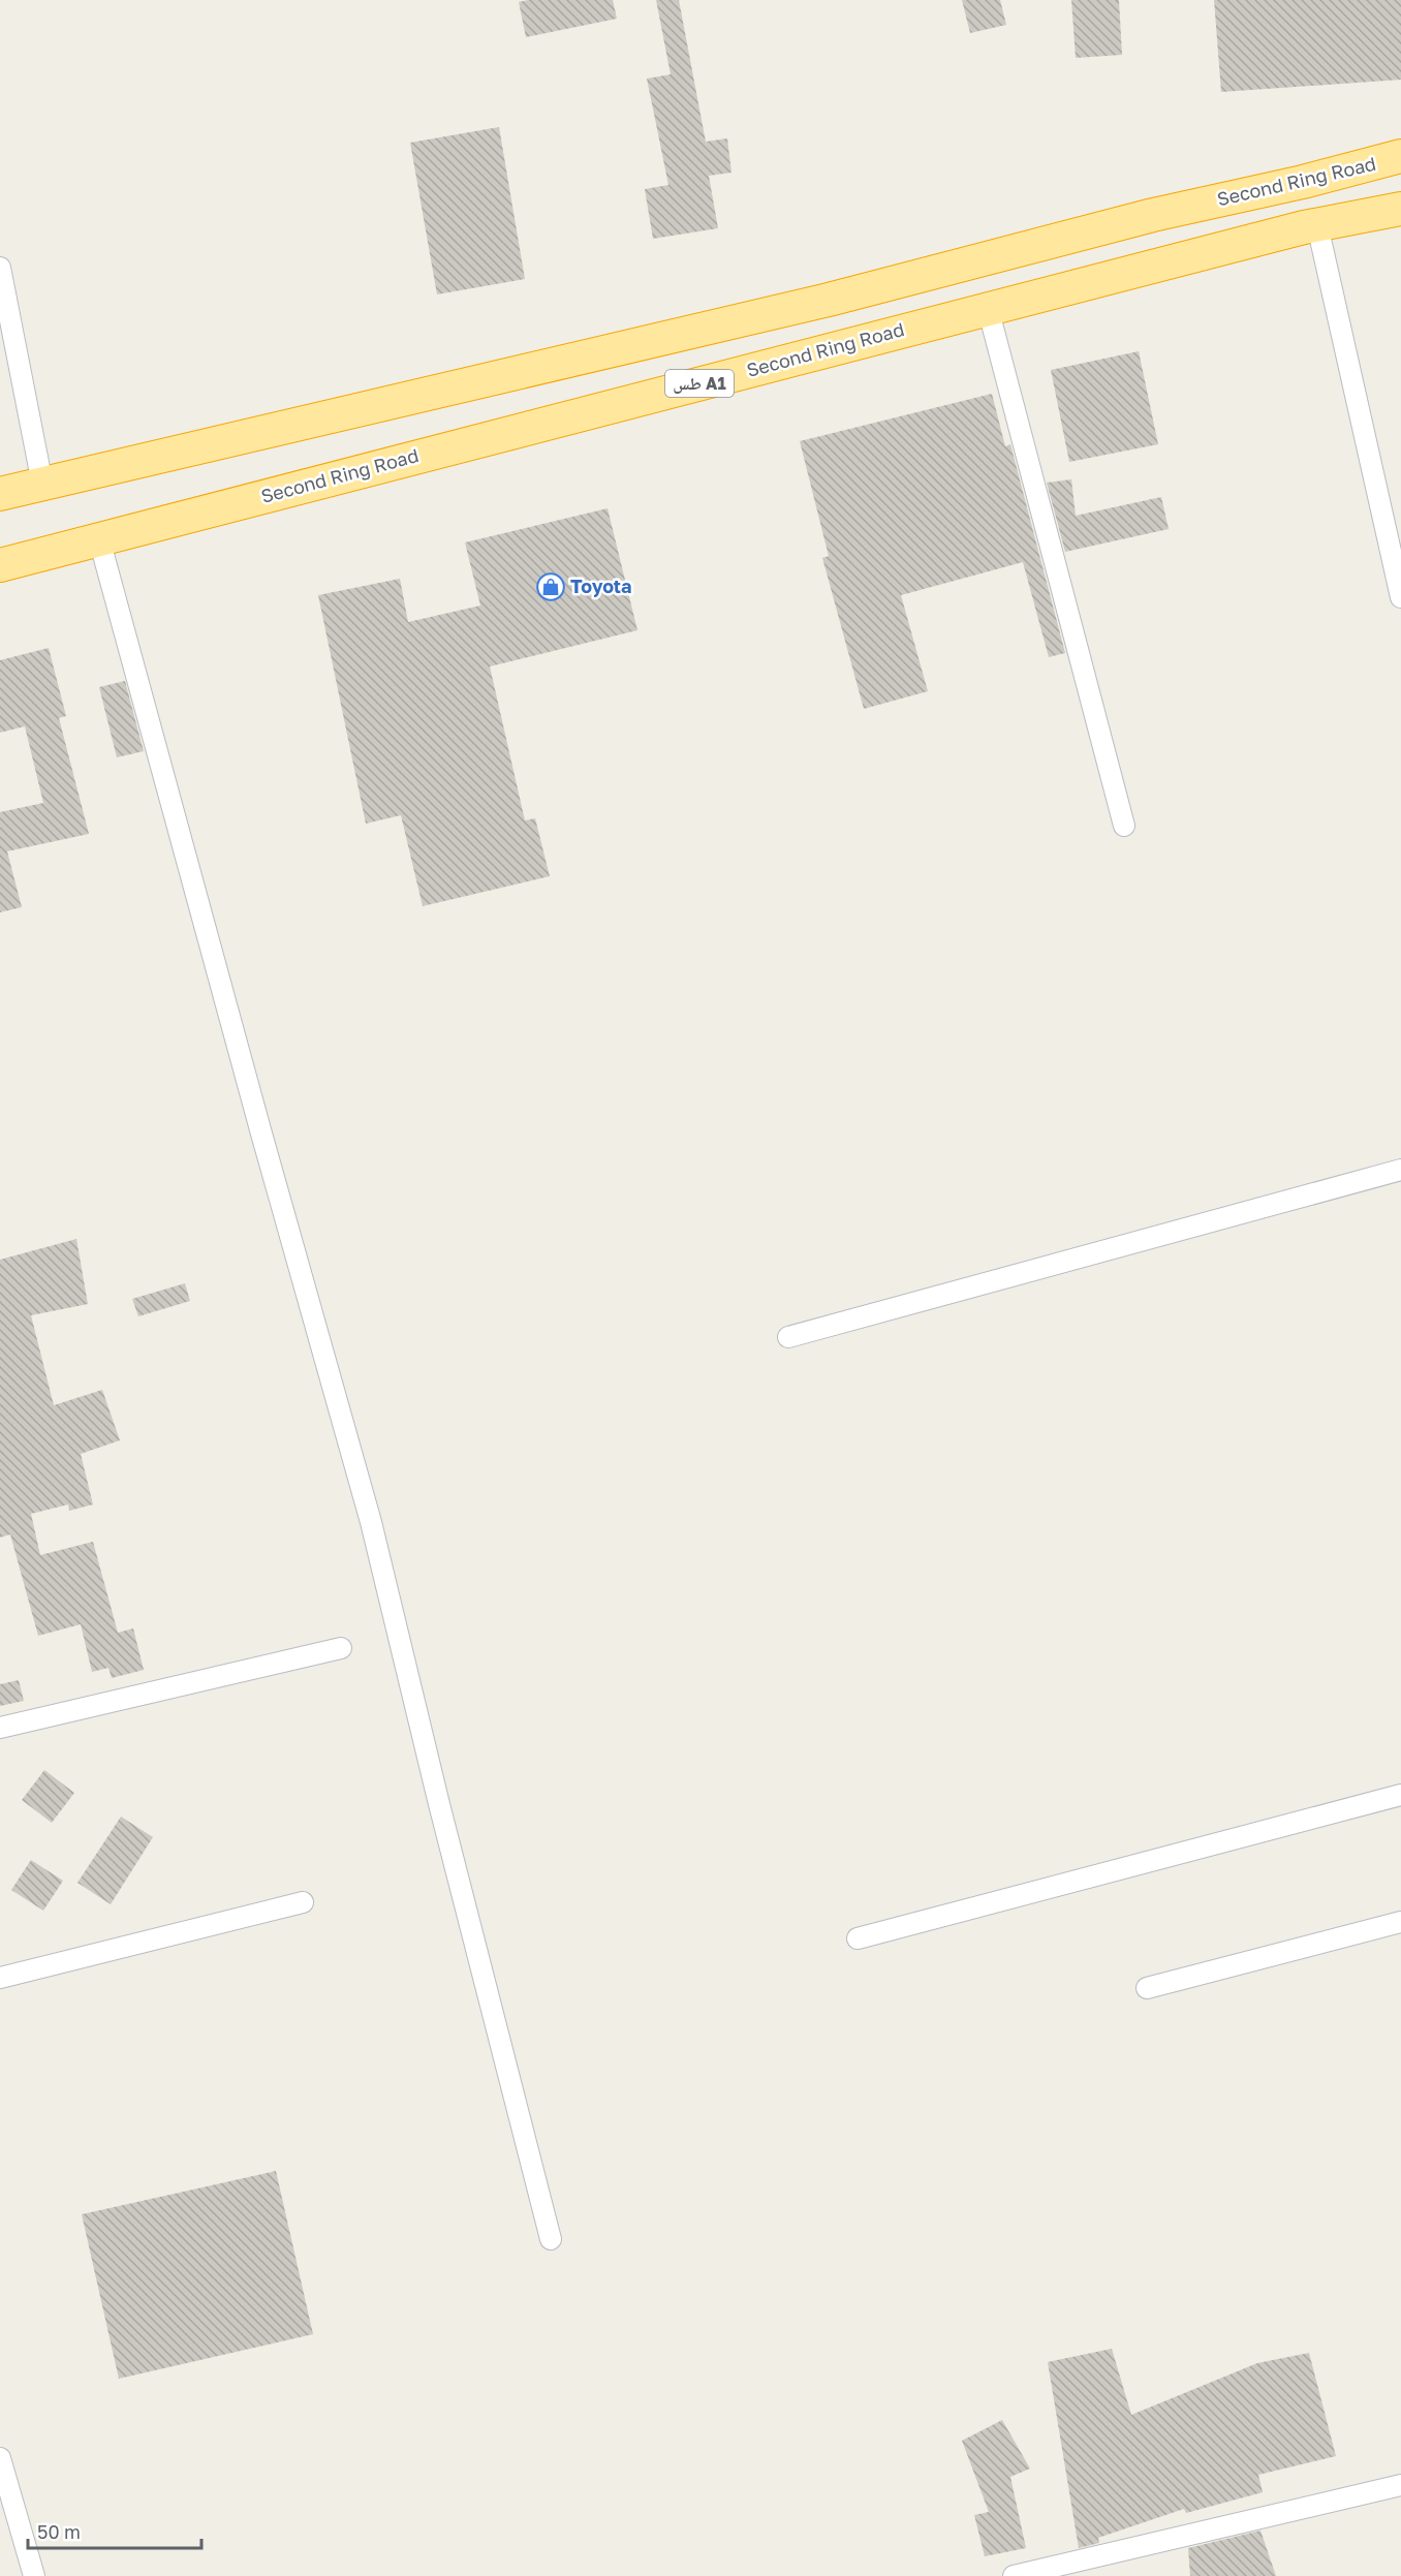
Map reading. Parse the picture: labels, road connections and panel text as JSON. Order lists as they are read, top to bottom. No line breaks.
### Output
{"streets":{"highway":["Second Ring Road","طس A1"]},"places":{"shop":["Toyota"]},"scale_bar":"50 m"}
